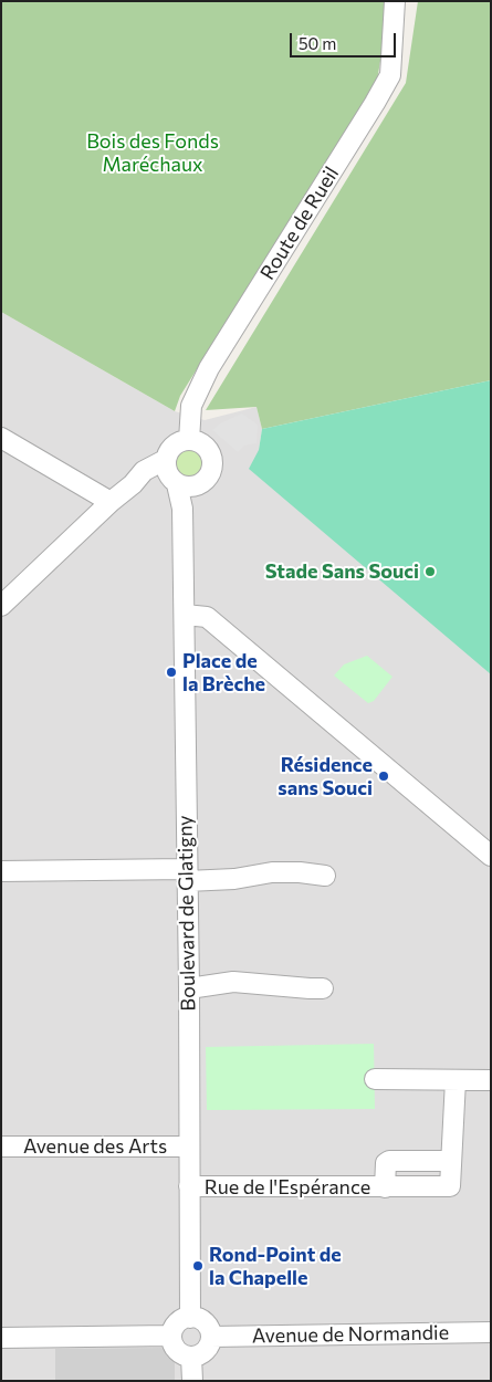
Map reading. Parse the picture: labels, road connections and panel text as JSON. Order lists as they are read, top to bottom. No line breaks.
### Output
{"streets":{"street":["Route de Rueil","Boulevard de Glatigny","Avenue des Arts","Rue de l'Espérance","Avenue de Normandie"]},"crossings":[["Route de Rueil","Boulevard de Glatigny"],["Boulevard de Glatigny","Avenue des Arts"],["Boulevard de Glatigny","Rue de l'Espérance"],["Boulevard de Glatigny","Avenue de Normandie"]],"parks":["Bois des Fonds Maréchaux"],"places":["Stade Sans Souci","Place de la Brèche","Résidence sans Souci","Rond-Point de la Chapelle"],"scale_bar":"50 m"}
